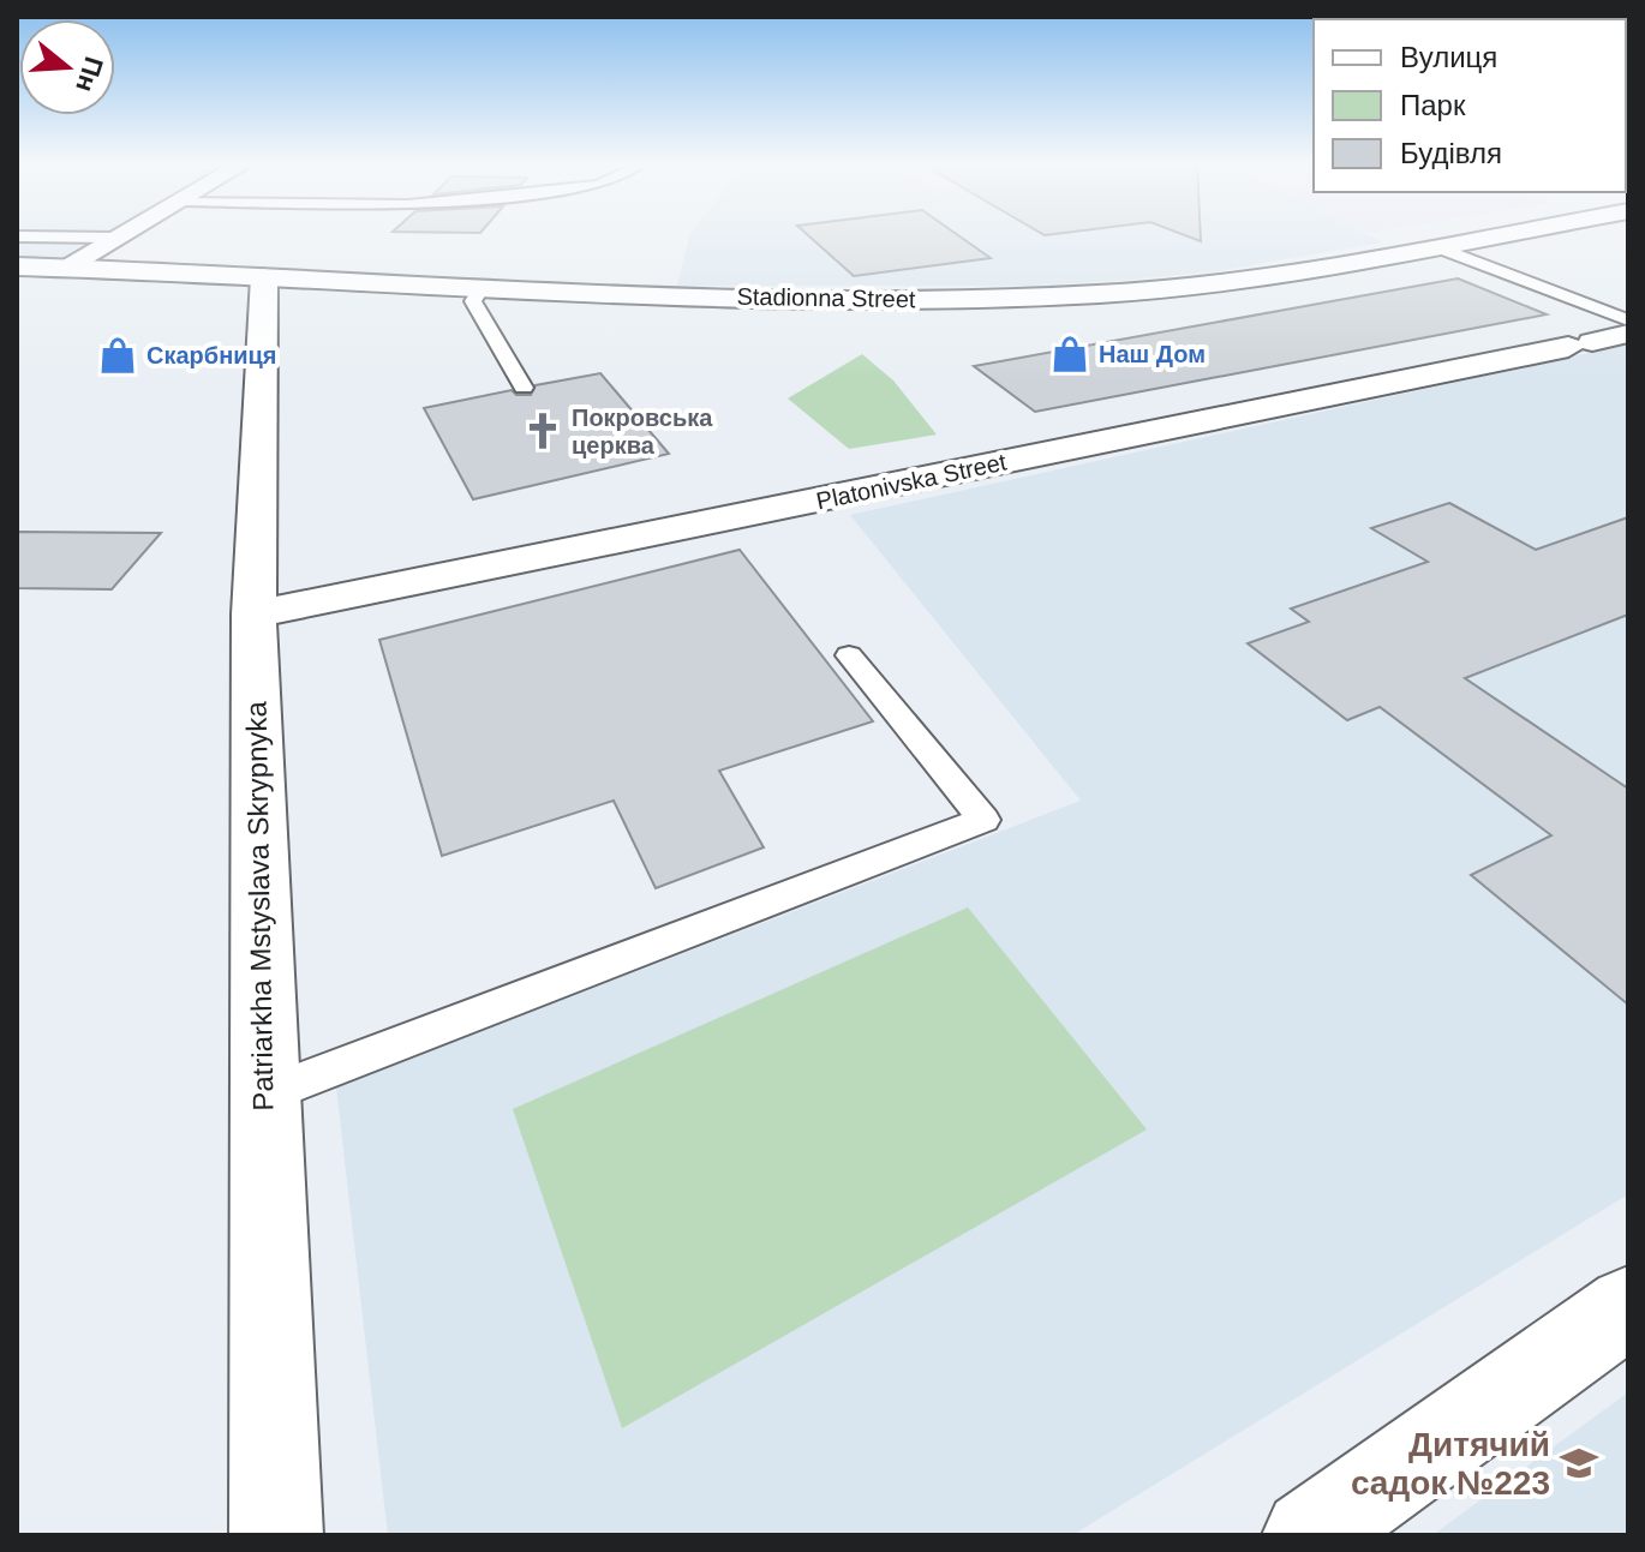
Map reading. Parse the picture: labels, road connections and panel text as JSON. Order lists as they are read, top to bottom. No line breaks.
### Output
{"streets":{"street":["Stadionna Street","Platonivska Street","Patriarkha Mstyslava Skrypnyka"]},"crossings":[["Stadionna Street","Patriarkha Mstyslava Skrypnyka"],["Platonivska Street","Patriarkha Mstyslava Skrypnyka"]],"places":{"shop":["Наш Дом","Скарбниця"],"church":["Покровська церква"],"school or university":["Дитячий садок №223"]},"legend":["Вулиця","Парк","Будівля"],"north":"right"}
